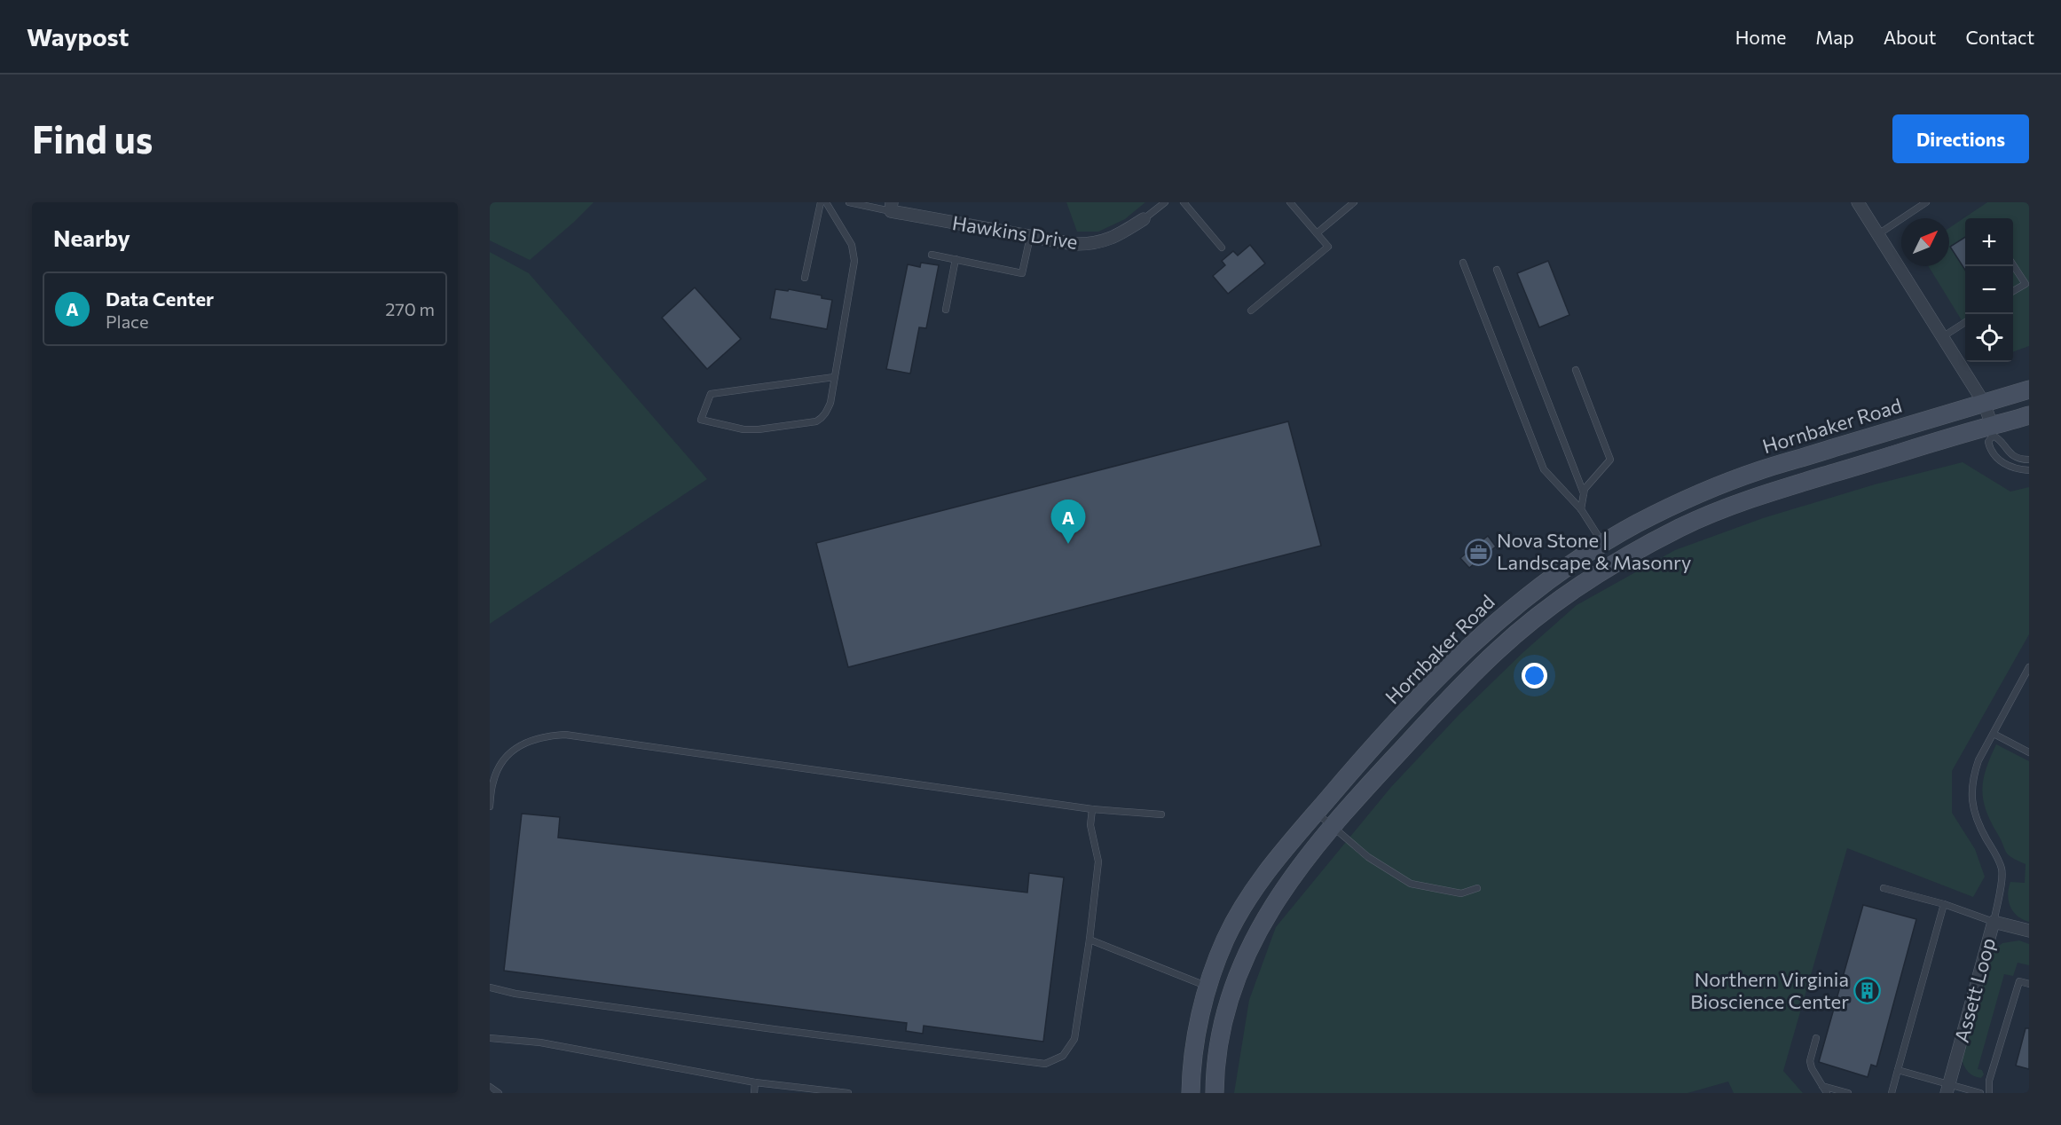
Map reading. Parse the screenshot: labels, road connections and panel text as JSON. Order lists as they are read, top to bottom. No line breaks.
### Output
{"streets":{"main road":["Hornbaker Road"],"street":["Hawkins Drive","Assett Loop"]},"places":{"office":["Nova Stone | Landscape & Masonry"],"building":["Northern Virginia Bioscience Center"]},"north":"top right","page":{"header":"Waypost","nav":["Home","Map","About","Contact"],"buttons":"Directions","title":"Find us","heading":"Nearby","map_buttons":["+","−"],"list":[{"mark":"A","name":"Data Center","note":"Place","value":"270 m"}],"pins":"A"}}
